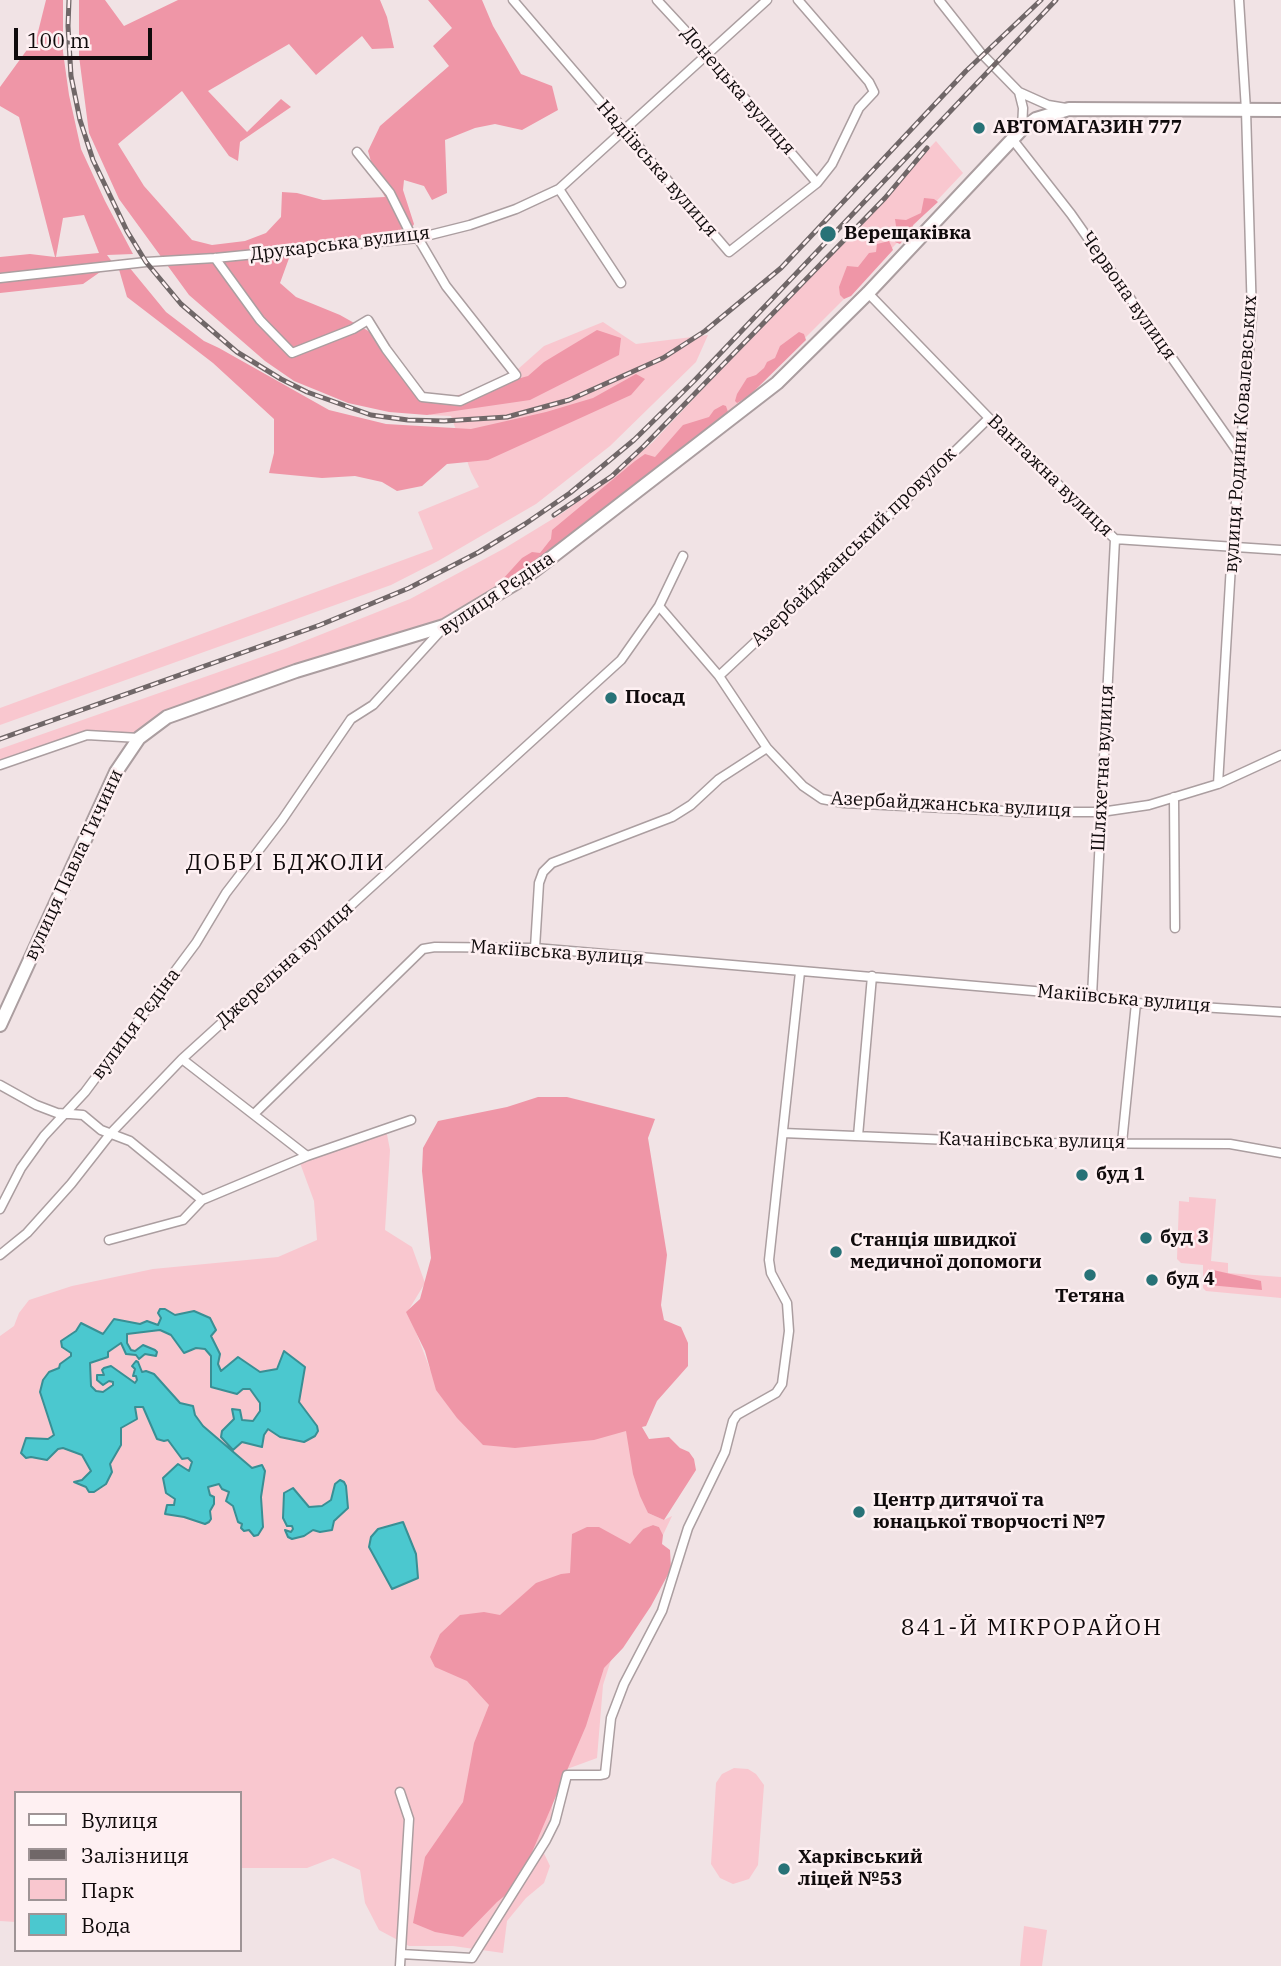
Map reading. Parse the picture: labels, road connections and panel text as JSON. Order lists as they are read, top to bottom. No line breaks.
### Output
{"streets":{"main road":["вулиця Рєдіна","вулиця Павла Тичини"],"street":["Донецька вулиця","Надіївська вулиця","Друкарська вулиця","Червона вулиця","вулиця Родини Ковалевських","Вантажна вулиця","Азербайджанський провулок","Шляхетна вулиця","Азербайджанська вулиця","Макіївська вулиця","Джерельна вулиця","Качанівська вулиця"]},"crossings":[["Донецька вулиця","Надіївська вулиця"],["Донецька вулиця","Друкарська вулиця"],["Надіївська вулиця","Друкарська вулиця"],["Червона вулиця","вулиця Родини Ковалевських"],["Червона вулиця","вулиця Рєдіна"],["вулиця Родини Ковалевських","Вантажна вулиця"],["вулиця Родини Ковалевських","Азербайджанська вулиця"],["Вантажна вулиця","Азербайджанський провулок"],["Вантажна вулиця","вулиця Рєдіна"],["Вантажна вулиця","Шляхетна вулиця"],["Азербайджанський провулок","Азербайджанська вулиця"],["вулиця Рєдіна","вулиця Павла Тичини"],["Шляхетна вулиця","Азербайджанська вулиця"],["Шляхетна вулиця","Макіївська вулиця"],["Азербайджанська вулиця","Джерельна вулиця"]],"districts":["ДОБРІ БДЖОЛИ","841-Й МІКРОРАЙОН"],"places":["АВТОМАГАЗИН 777","Верещаківка","Посад","буд 1","буд 3","Станція швидкої медичної допомоги","Тетяна","буд 4","Центр дитячої та юнацької творчості №7","Харківський ліцей №53"],"legend":["Вулиця","Залізниця","Парк","Вода"],"scale_bar":"100 m"}
